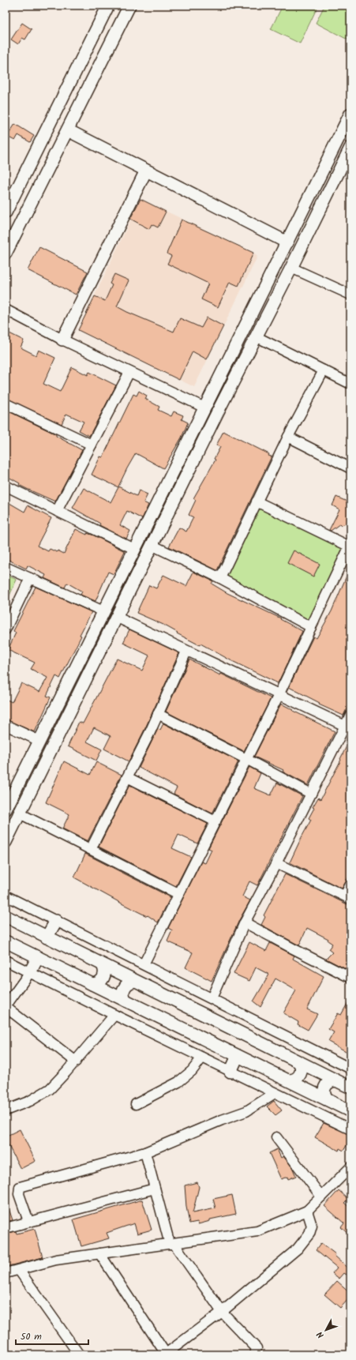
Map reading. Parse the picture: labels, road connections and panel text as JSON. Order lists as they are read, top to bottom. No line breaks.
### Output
{"scale_bar":"50 m","north":"bottom left"}
